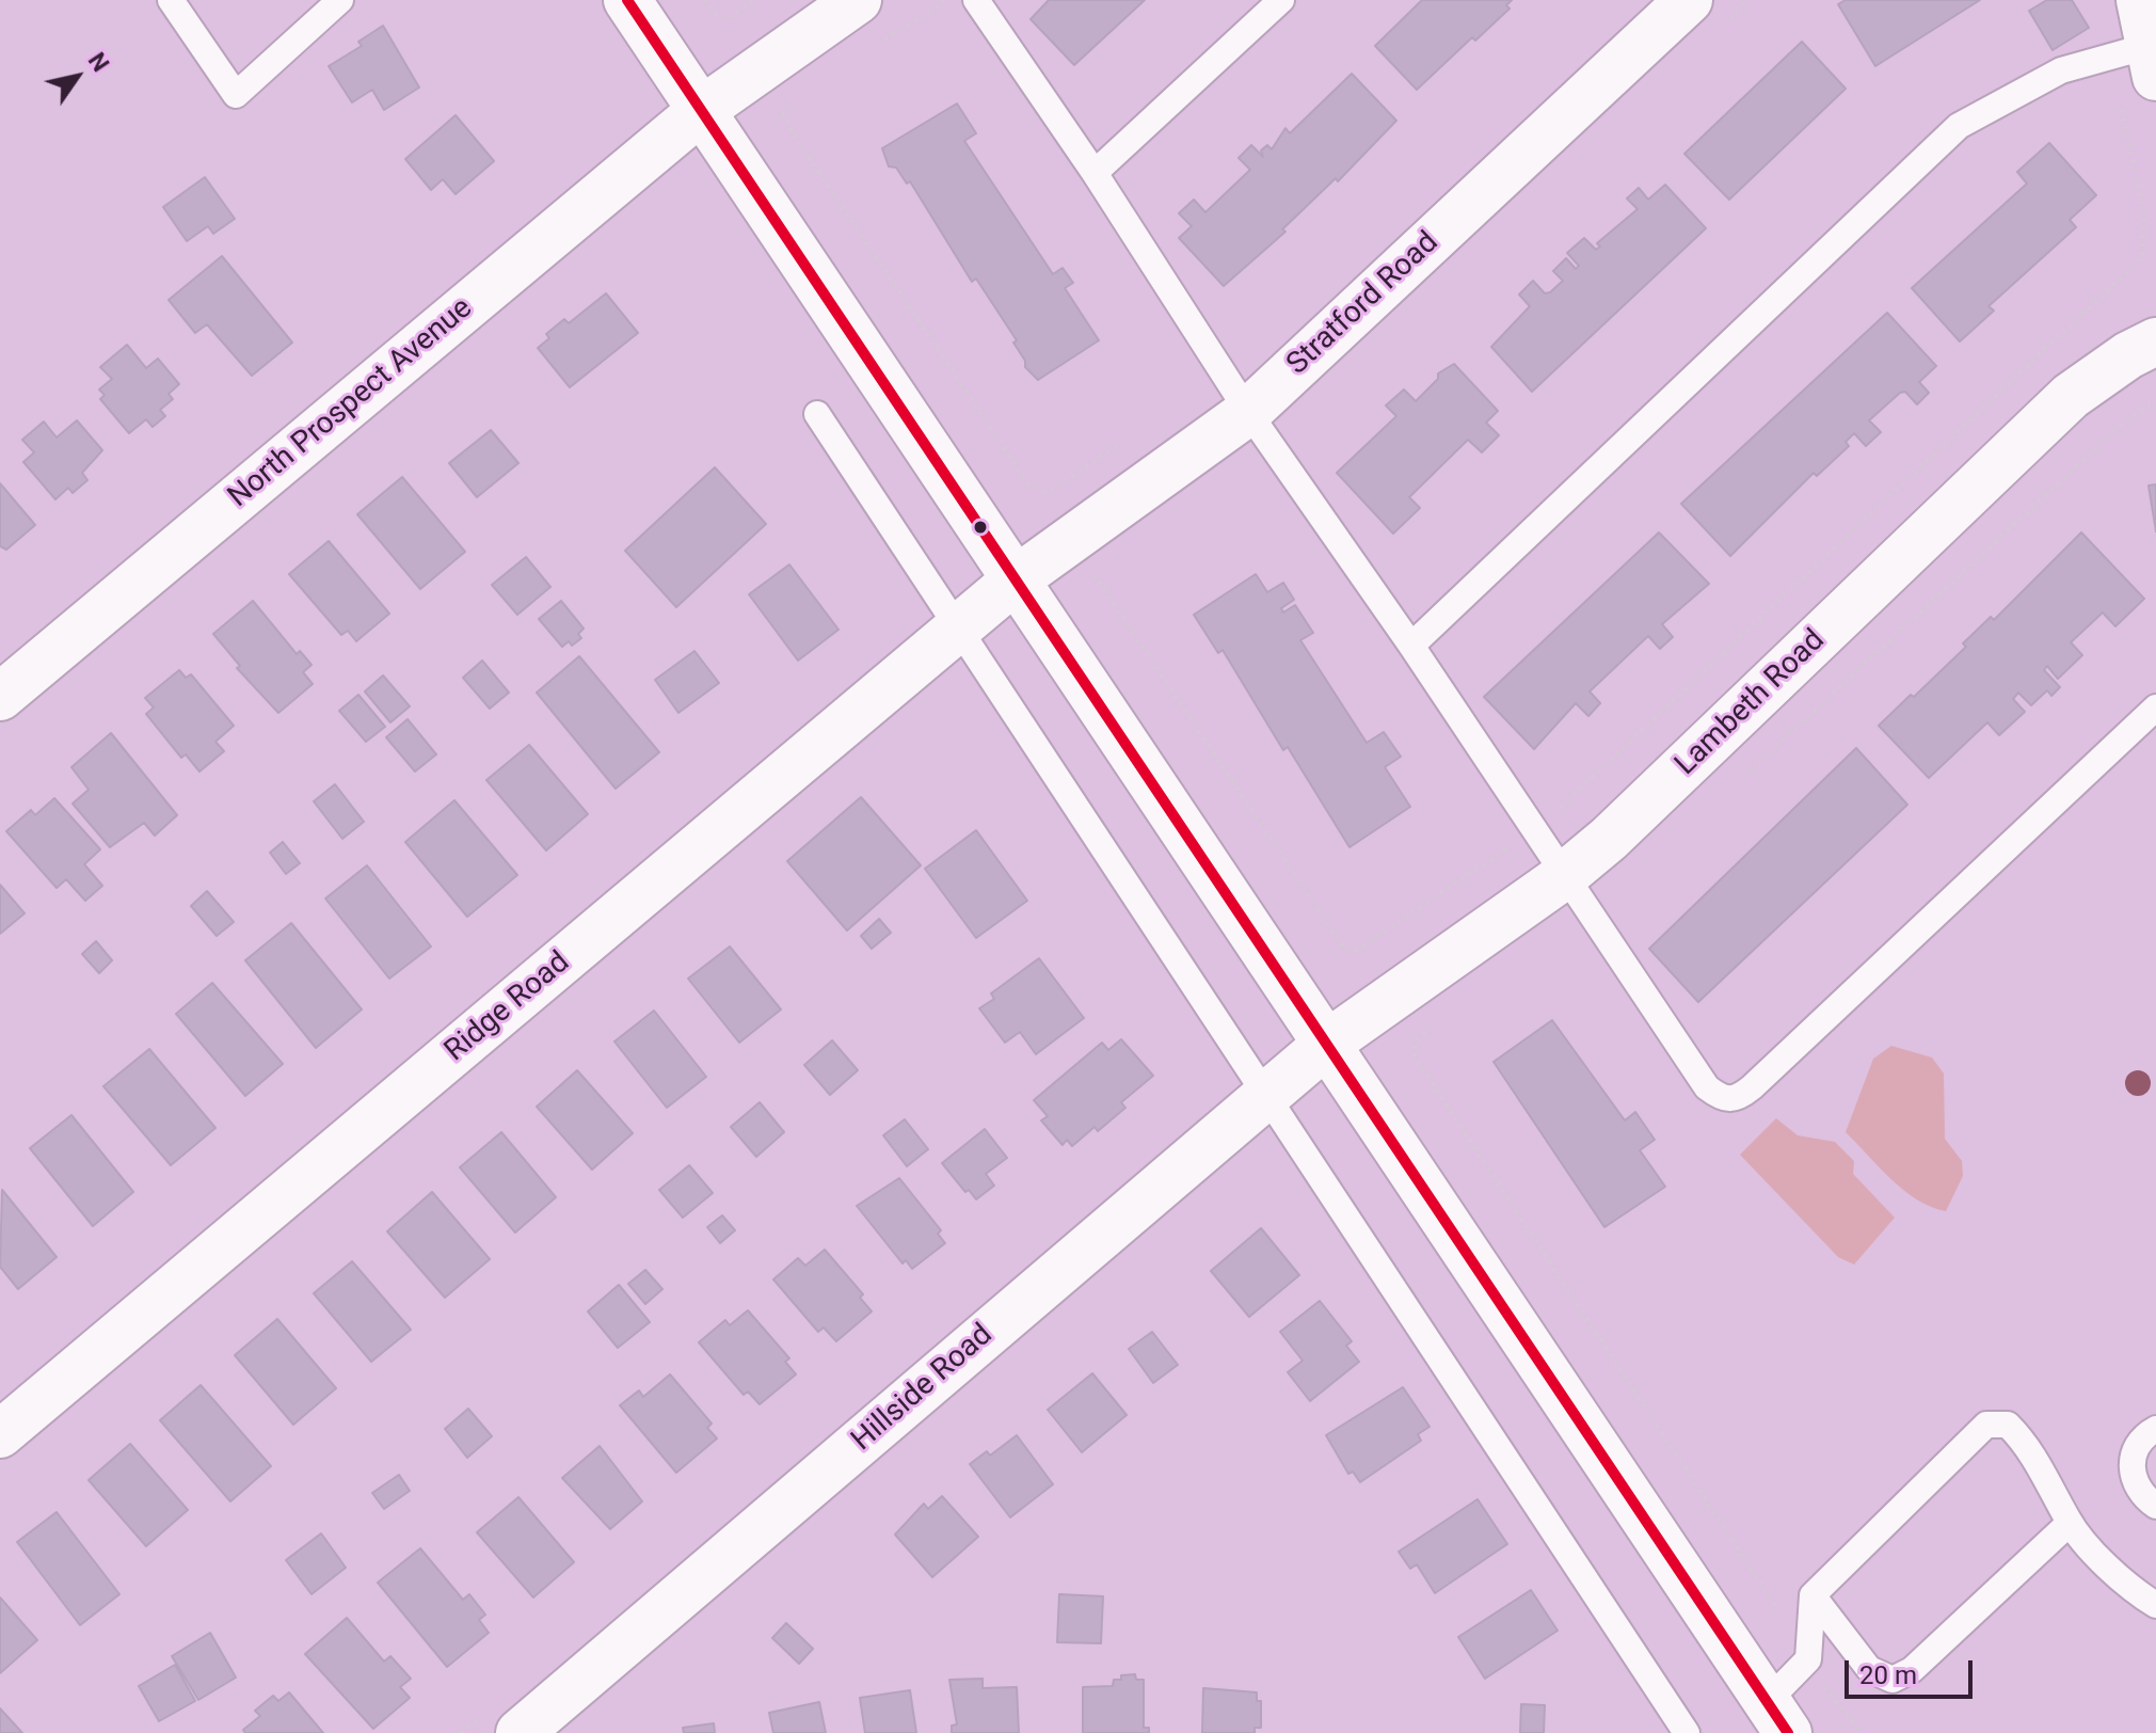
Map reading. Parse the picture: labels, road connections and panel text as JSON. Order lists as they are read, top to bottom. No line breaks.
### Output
{"streets":{"street":["Stratford Road","North Prospect Avenue","Lambeth Road","Ridge Road","Hillside Road"]},"crossings":[["Stratford Road","Ridge Road"],["Lambeth Road","Hillside Road"]],"scale_bar":"20 m","north":"top right"}
